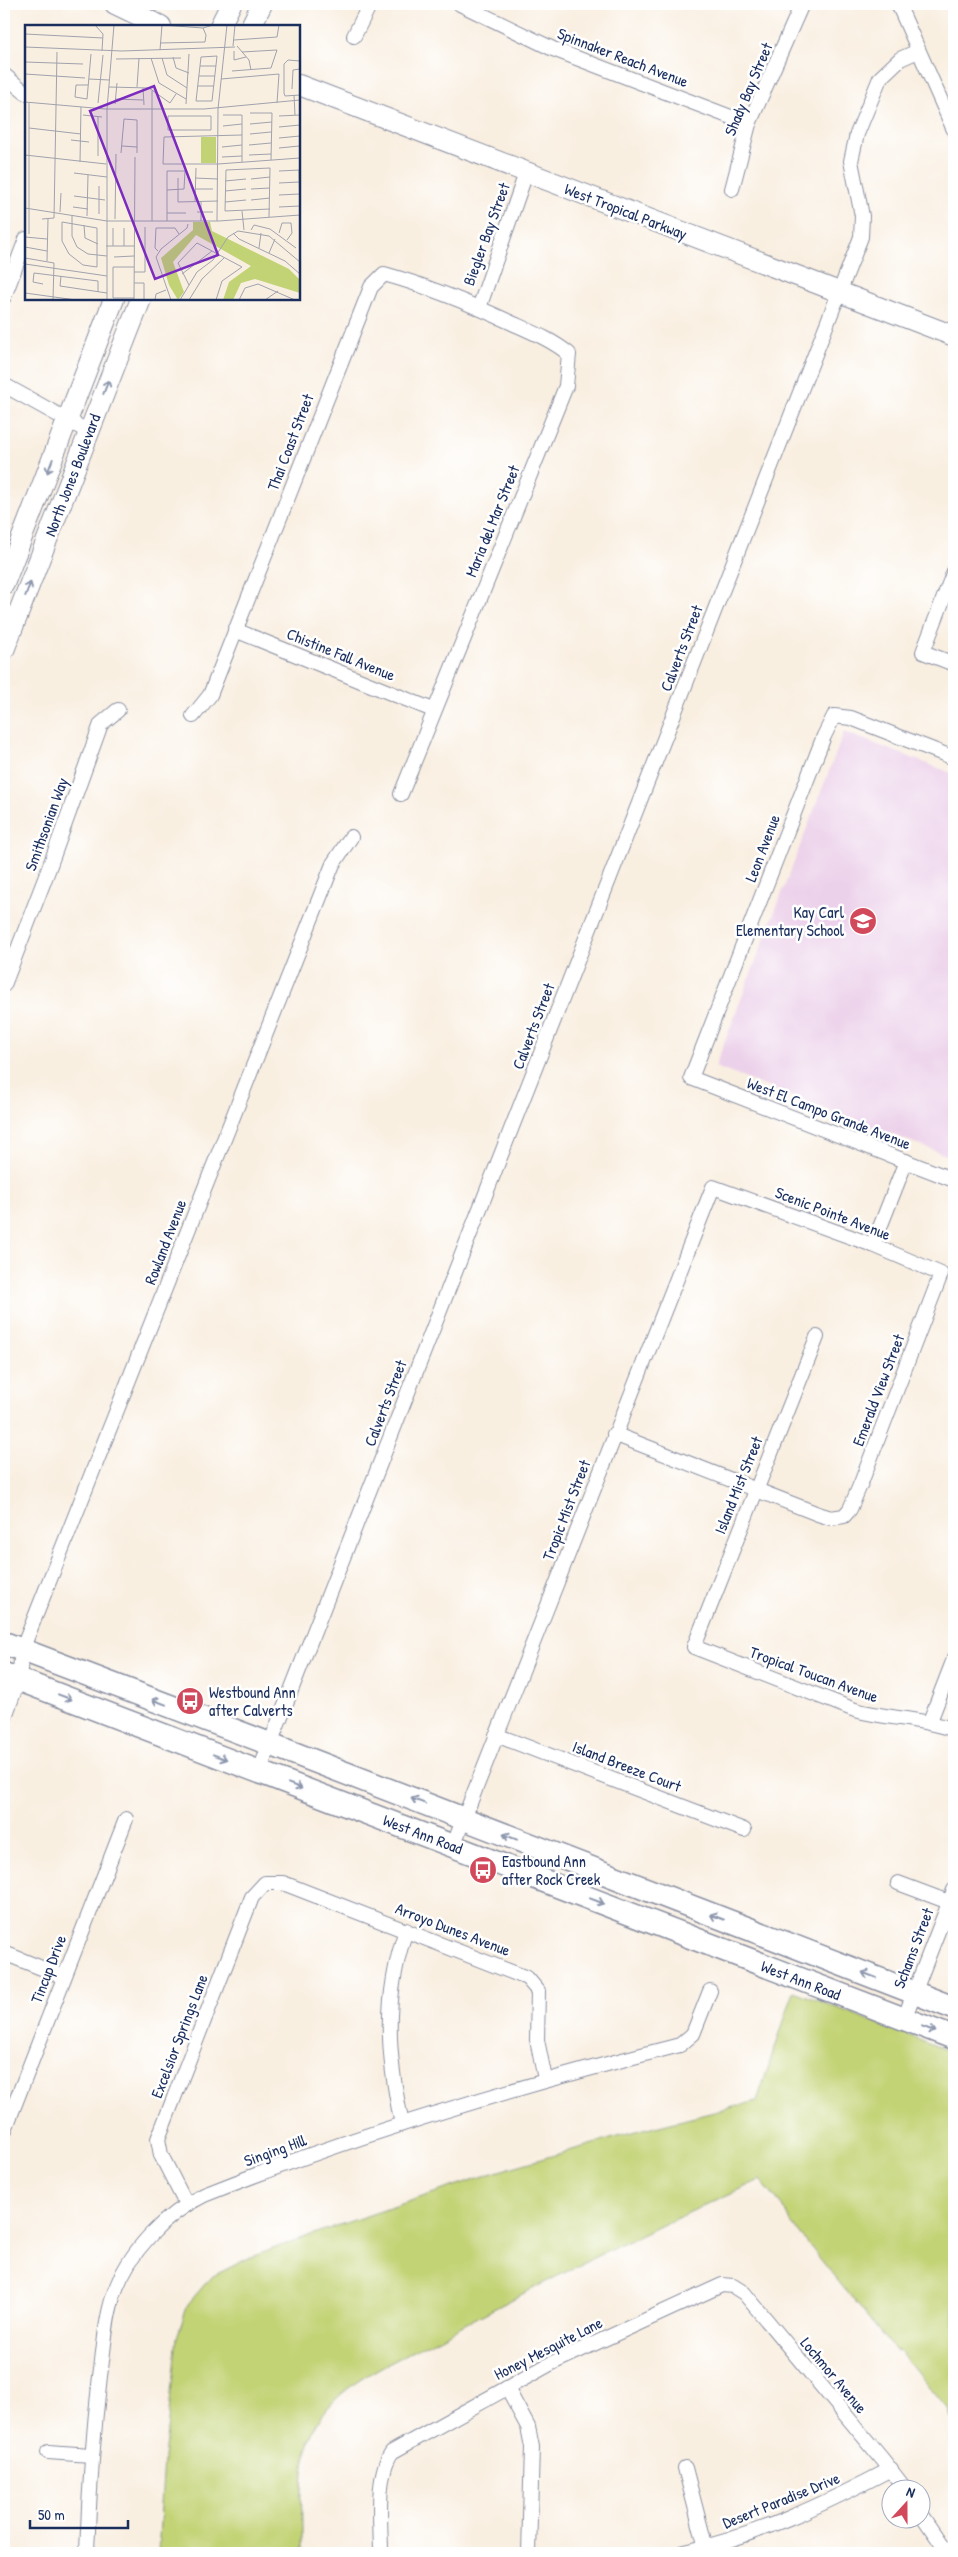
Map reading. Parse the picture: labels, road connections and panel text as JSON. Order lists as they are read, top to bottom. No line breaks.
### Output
{"streets":{"main road":["West Tropical Parkway","North Jones Boulevard","West Ann Road"],"street":["Spinnaker Reach Avenue","Shady Bay Street","Biegler Bay Street","Thai Coast Street","Maria del Mar Street","Calverts Street","Chistine Fall Avenue","Smithsonian Way","Leon Avenue","West El Campo Grande Avenue","Scenic Pointe Avenue","Rowland Avenue","Emerald View Street","Island Mist Street","Tropic Mist Street","Tropical Toucan Avenue","Island Breeze Court","Arroyo Dunes Avenue","Schams Street","Tincup Drive","Excelsior Springs Lane","Singing Hill","Honey Mesquite Lane","Lochmor Avenue","Desert Paradise Drive"]},"crossings":[["Spinnaker Reach Avenue","Shady Bay Street"],["West Tropical Parkway","Biegler Bay Street"],["West Tropical Parkway","Calverts Street"],["Biegler Bay Street","Thai Coast Street"],["Biegler Bay Street","Maria del Mar Street"],["Thai Coast Street","Maria del Mar Street"],["Thai Coast Street","Chistine Fall Avenue"],["Maria del Mar Street","Chistine Fall Avenue"],["Calverts Street","West Ann Road"],["Leon Avenue","West El Campo Grande Avenue"],["Scenic Pointe Avenue","Emerald View Street"],["Scenic Pointe Avenue","Tropic Mist Street"],["Rowland Avenue","West Ann Road"],["Emerald View Street","Island Mist Street"],["Island Mist Street","Tropical Toucan Avenue"],["Tropic Mist Street","Island Breeze Court"],["Tropic Mist Street","West Ann Road"],["West Ann Road","Schams Street"],["Arroyo Dunes Avenue","Excelsior Springs Lane"],["Arroyo Dunes Avenue","Singing Hill"],["Excelsior Springs Lane","Singing Hill"],["Honey Mesquite Lane","Lochmor Avenue"],["Lochmor Avenue","Desert Paradise Drive"]],"places":{"school or university":["Kay Carl Elementary School"],"bus stop":["Westbound Ann after Calverts","Eastbound Ann after Rock Creek"]},"scale_bar":"50 m","north":"top"}
